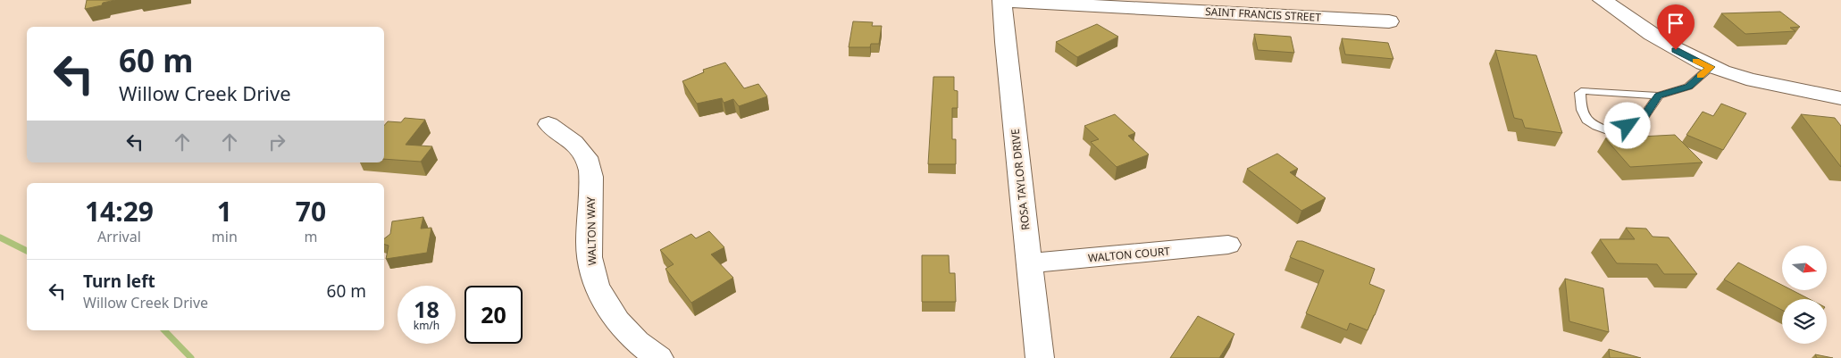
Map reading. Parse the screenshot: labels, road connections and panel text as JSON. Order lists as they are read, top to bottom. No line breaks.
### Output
{"streets":{"street":["SAINT FRANCIS STREET","ROSA TAYLOR DRIVE","WALTON WAY","WALTON COURT"]},"crossings":[["SAINT FRANCIS STREET","ROSA TAYLOR DRIVE"],["ROSA TAYLOR DRIVE","WALTON COURT"]],"north":"right","page":{"turn":["60 m","Willow Creek Drive"],"eta":["14:29","Arrival","1","min","70","m"],"list":[{"name":"Turn left","note":"Willow Creek Drive","value":"60 m"}],"speed":"18 km/h","limit":"20"}}
